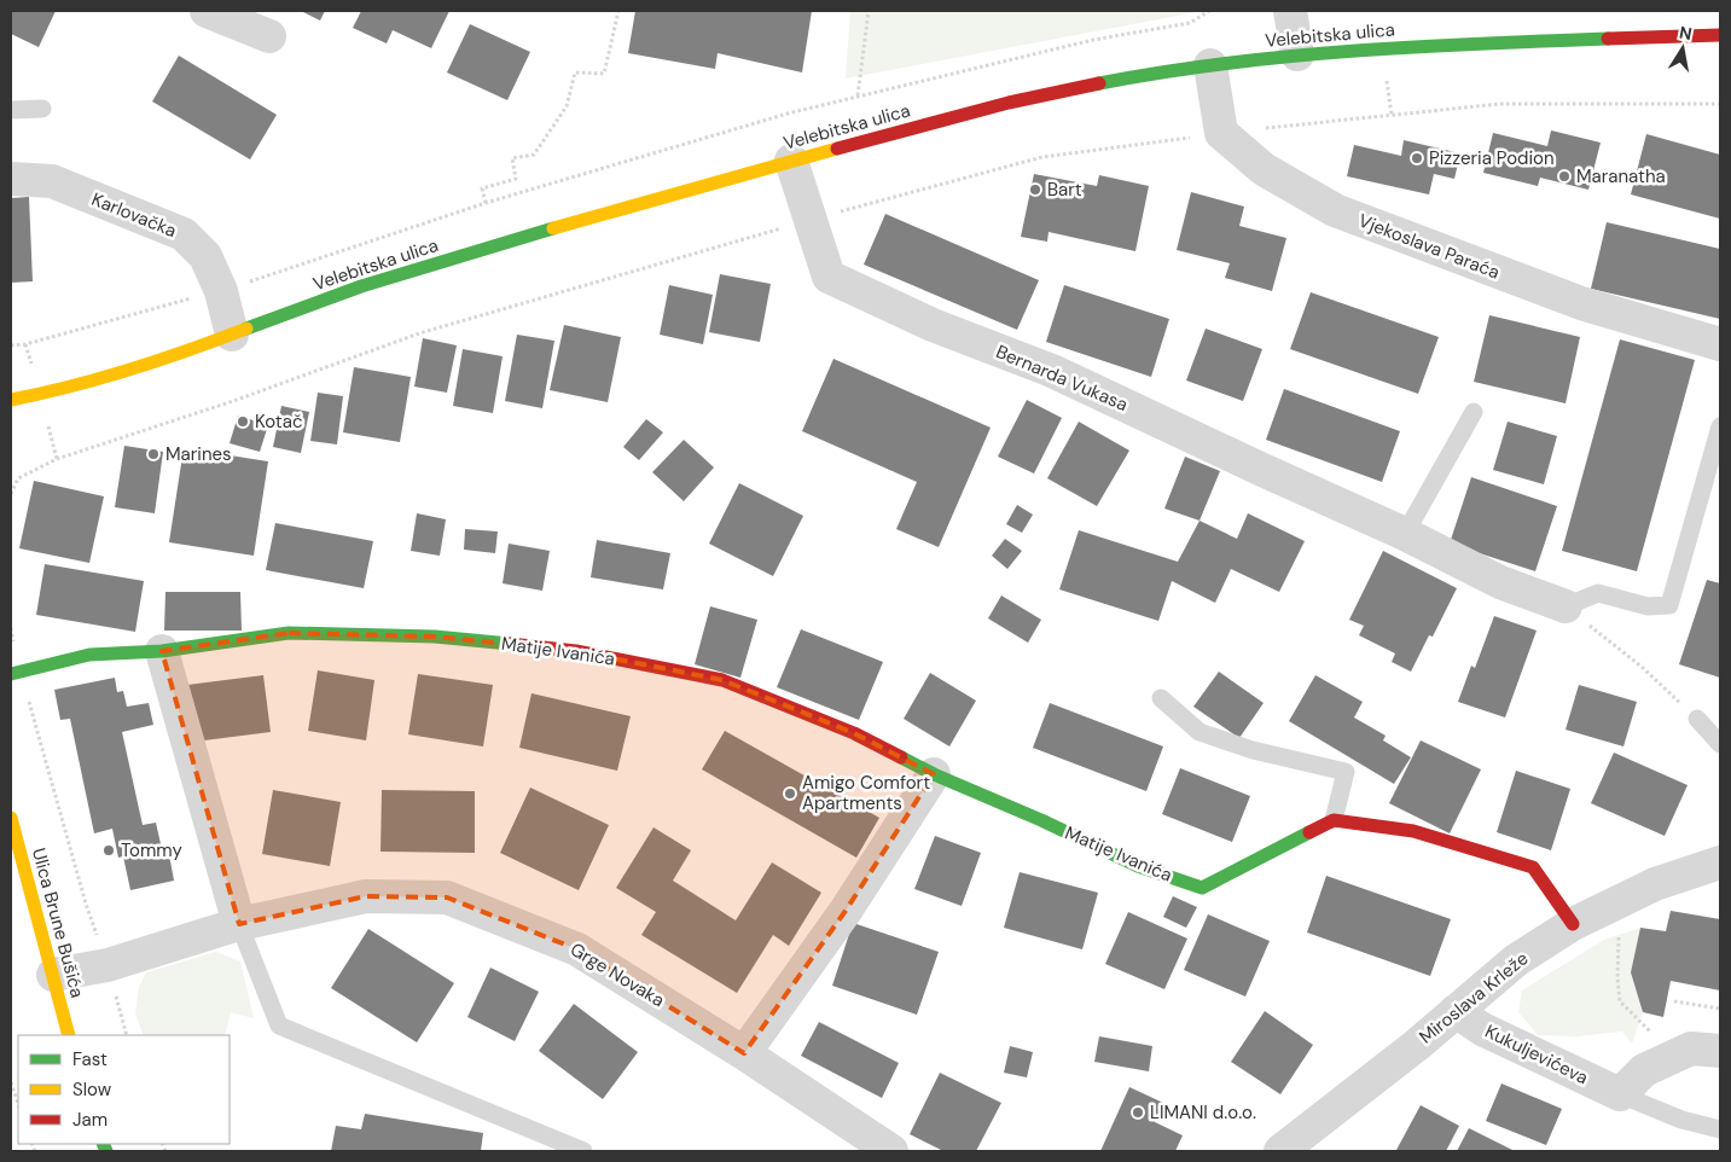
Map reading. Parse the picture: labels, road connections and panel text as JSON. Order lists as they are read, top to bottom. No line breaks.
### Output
{"streets":{"street":["Velebitska ulica","Karlovačka","Vjekoslava Paraća","Bernarda Vukasa","Matije Ivanića","Ulica Brune Bušića","Grge Novaka","Miroslava Krleže","Kukuljevićeva"]},"crossings":[["Velebitska ulica","Karlovačka"],["Velebitska ulica","Bernarda Vukasa"],["Ulica Brune Bušića","Grge Novaka"],["Miroslava Krleže","Kukuljevićeva"]],"places":["Pizzeria Podion","Maranatha","Bart","Kotač","Marines","Amigo Comfort Apartments","Tommy","LIMANI d.o.o."],"legend":["Fast","Slow","Jam"],"north":"top"}
